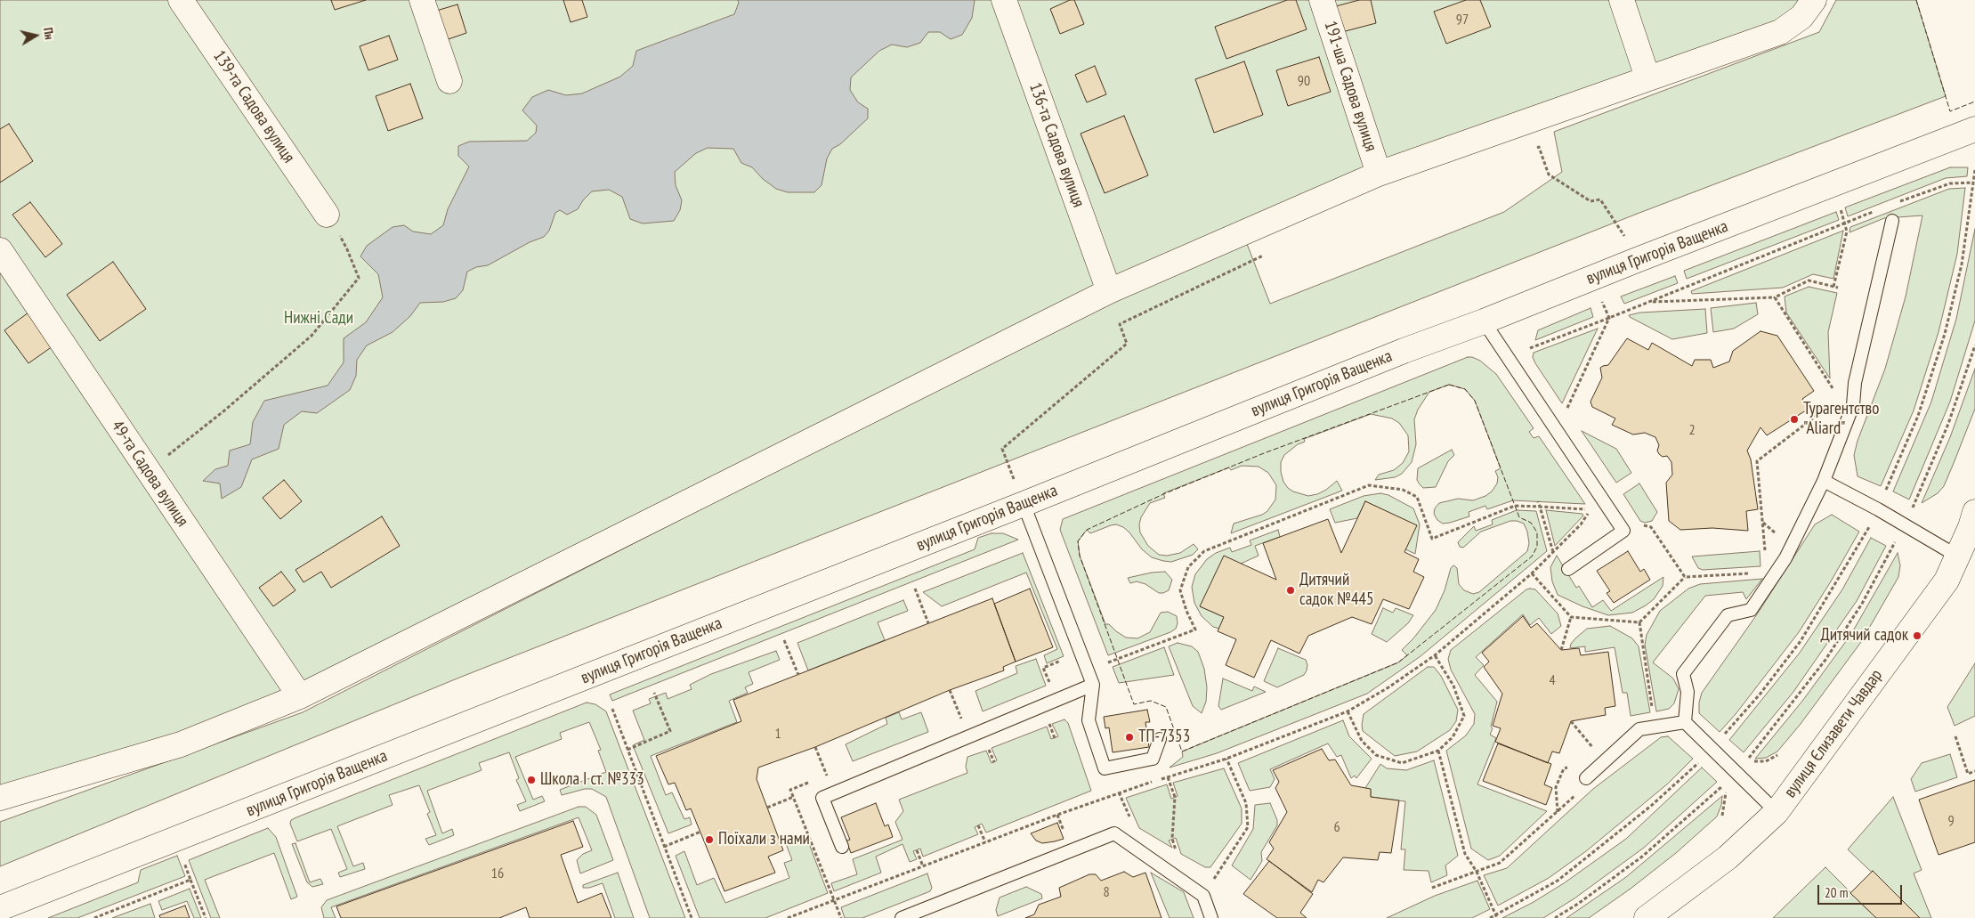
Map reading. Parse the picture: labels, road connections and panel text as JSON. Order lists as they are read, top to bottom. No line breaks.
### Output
{"streets":{"street":["191-ша Садова вулиця","139-та Садова вулиця","136-та Садова вулиця","вулиця Григорія Ващенка","49-та Садова вулиця","вулиця Єлизавети Чавдар"]},"parks":["Нижні Сади"],"places":["Турагентство \"Aliard\"","Дитячий садок №445","Дитячий садок","ТП-7353","Школа І ст. №333","Поїхали з нами"],"house_numbers":["97","90","2","4","1","9","6","16","8"],"scale_bar":"20 m","north":"right"}
